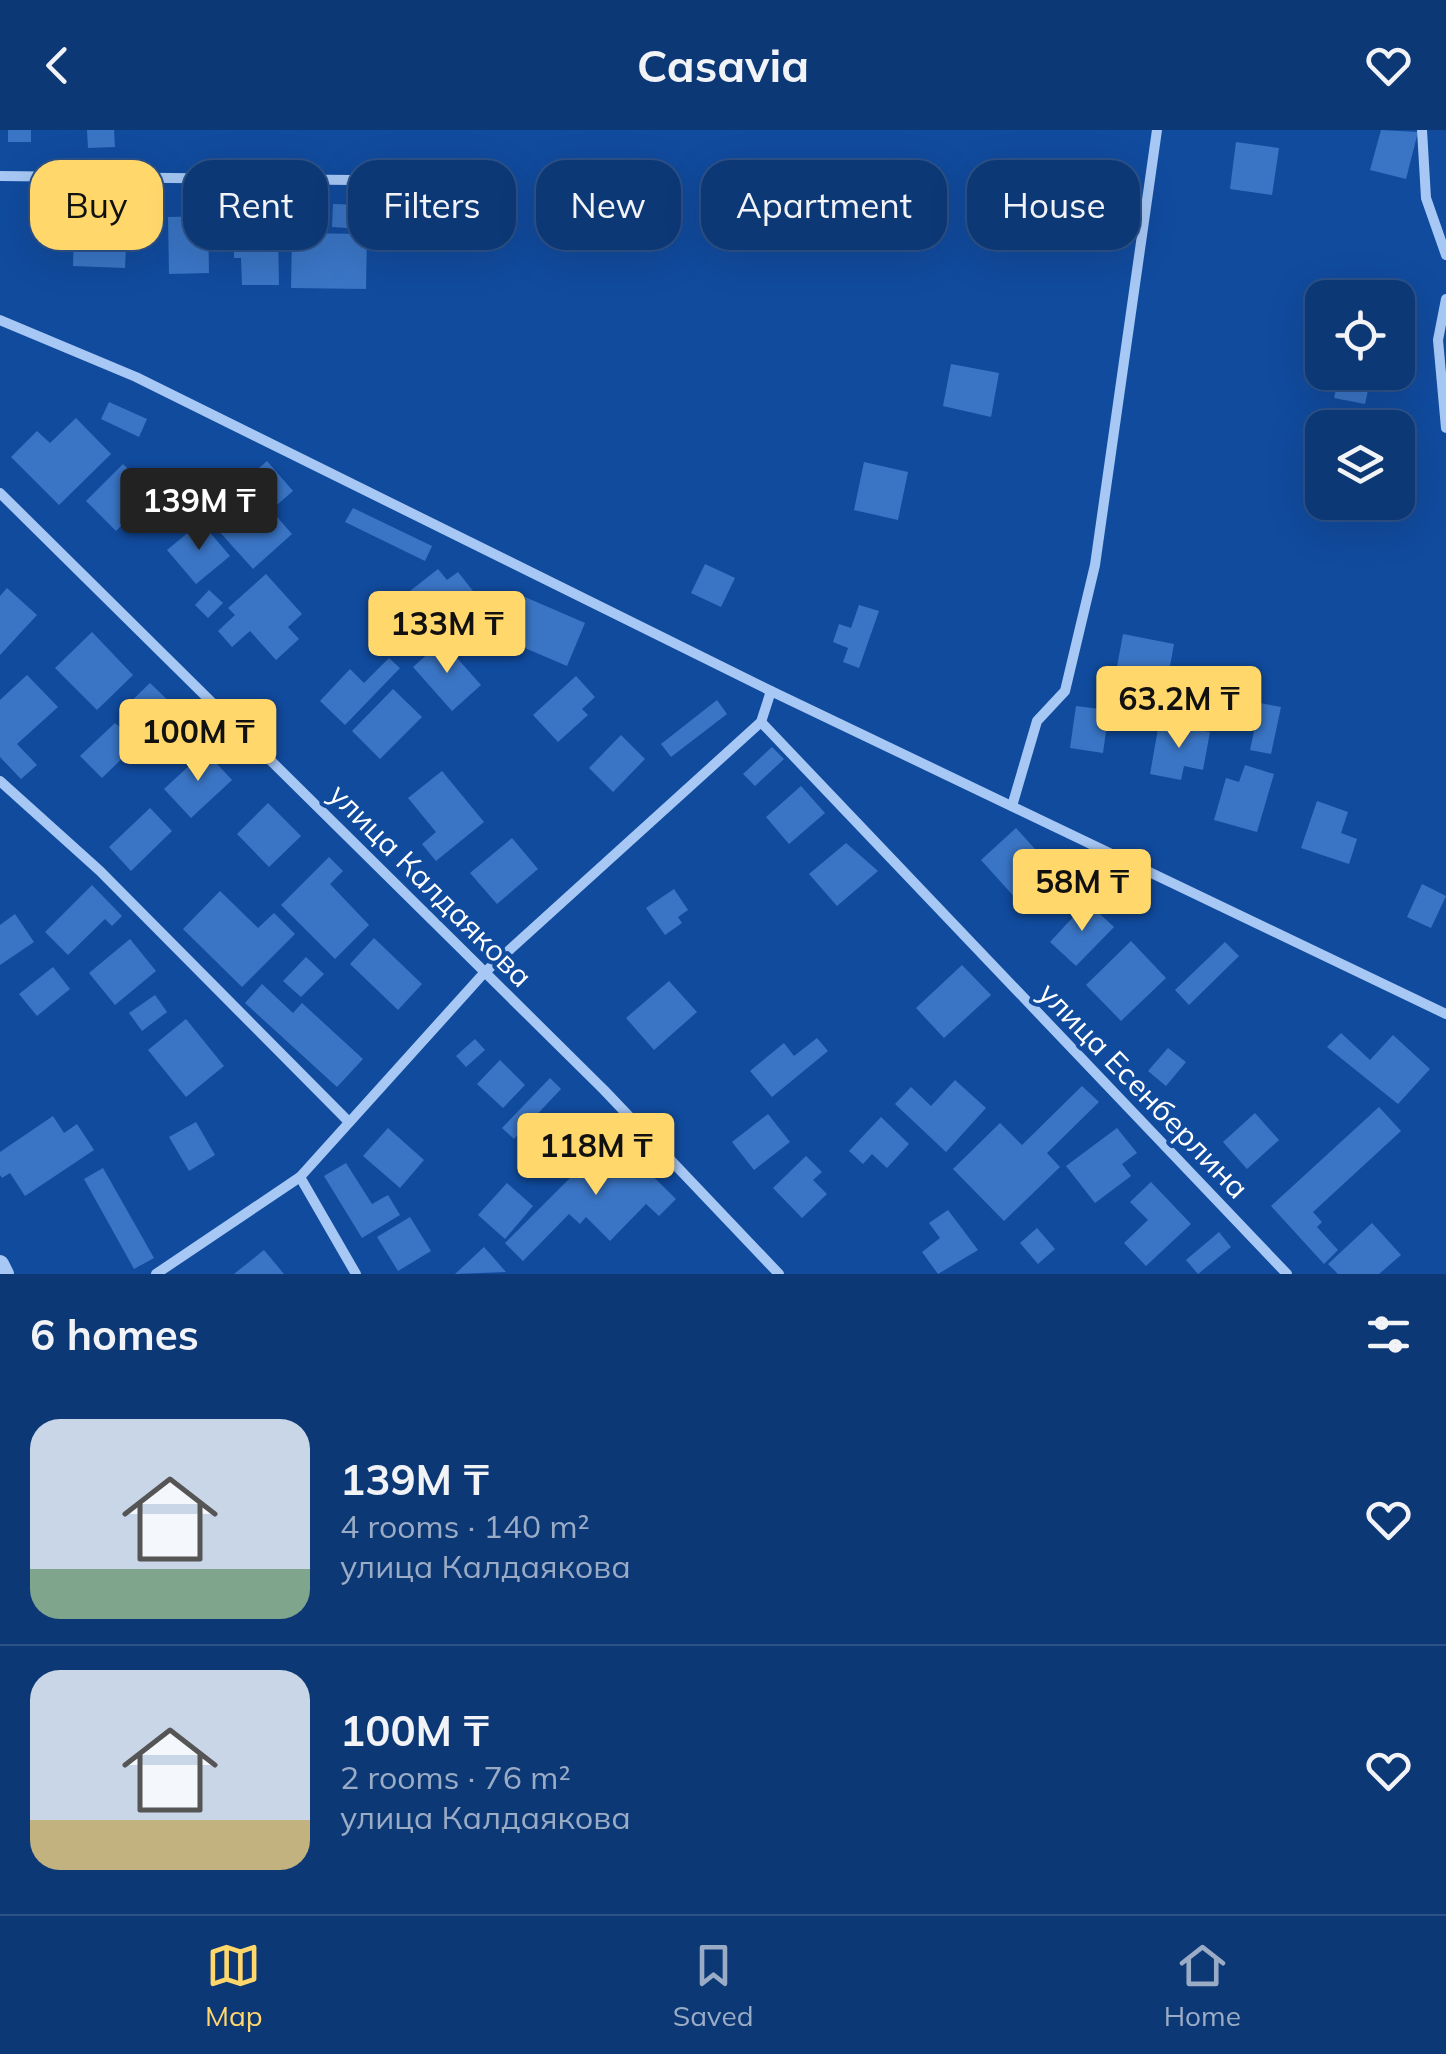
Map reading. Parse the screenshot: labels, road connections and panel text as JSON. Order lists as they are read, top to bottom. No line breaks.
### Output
{"streets":{"street":["улица Калдаякова","улица Есенберлина"]},"page":{"header":"Casavia","chip":["Buy","Rent","Filters","New","Apartment","House"],"price":["139M ₸","133M ₸","63.2M ₸","100M ₸","58M ₸","118M ₸"],"heading":"6 homes","list":[{"name":"139M ₸","note":"4 rooms · 140 m² · улица Калдаякова"},{"name":"100M ₸","note":"2 rooms · 76 m² · улица Калдаякова"}],"tabs":["Map","Saved","Home"]}}
